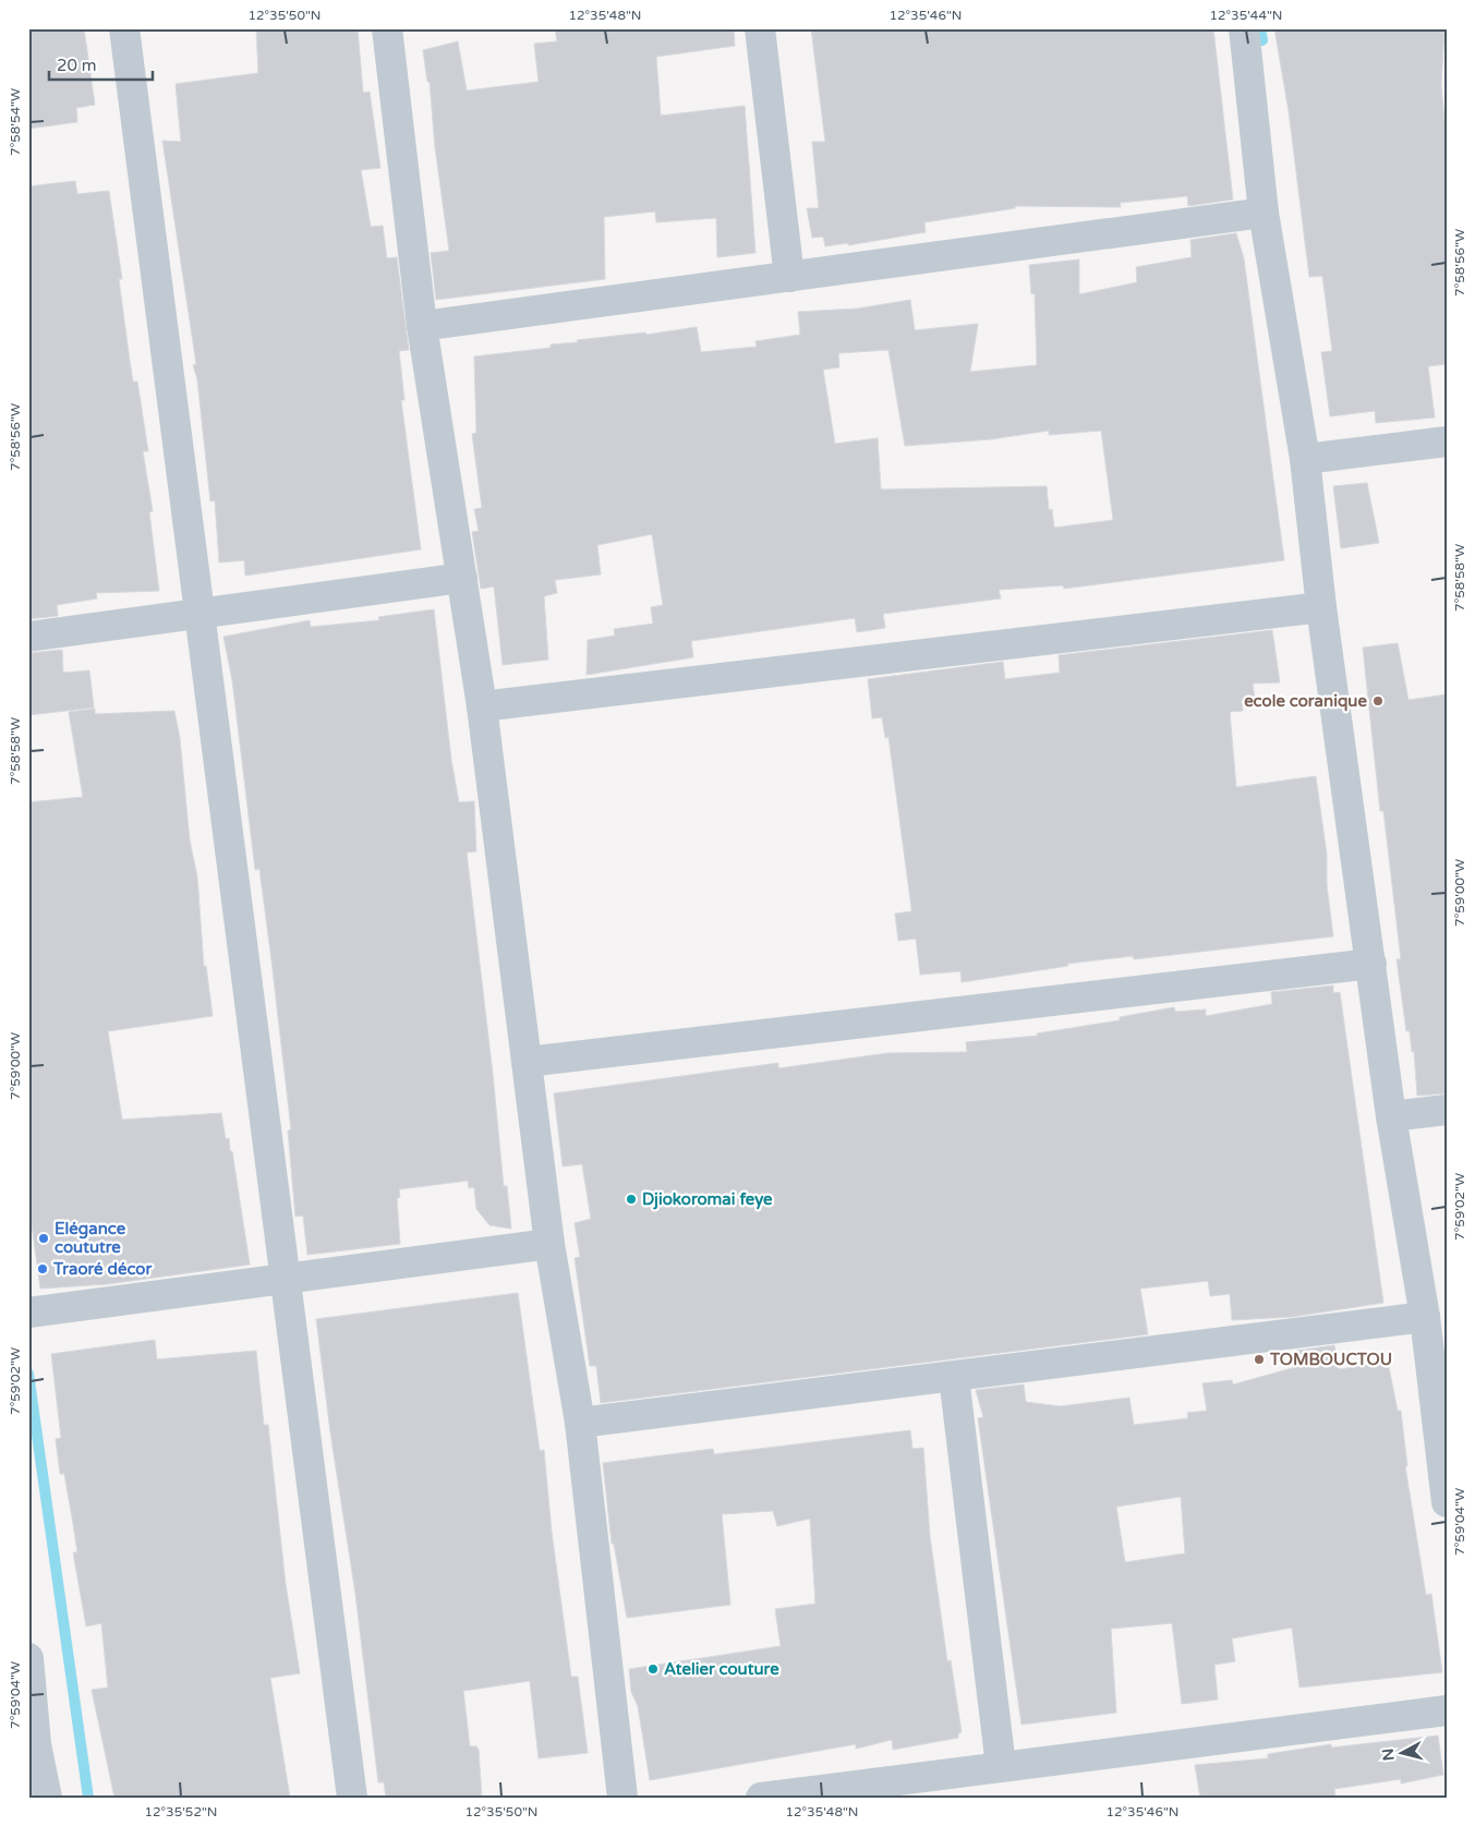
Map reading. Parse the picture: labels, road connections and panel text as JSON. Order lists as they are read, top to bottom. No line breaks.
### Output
{"places":["ecole coranique","Djiokoromai feye","Elégance coututre","Traoré décor","TOMBOUCTOU","Atelier couture"],"scale_bar":"20 m","north":"left","coordinates":["12°35'50\"N","12°35'48\"N","12°35'46\"N","12°35'44\"N","7°58'54\"W","7°58'56\"W","7°58'58\"W","7°59'00\"W","7°59'02\"W","7°59'04\"W","12°35'52\"N"]}
